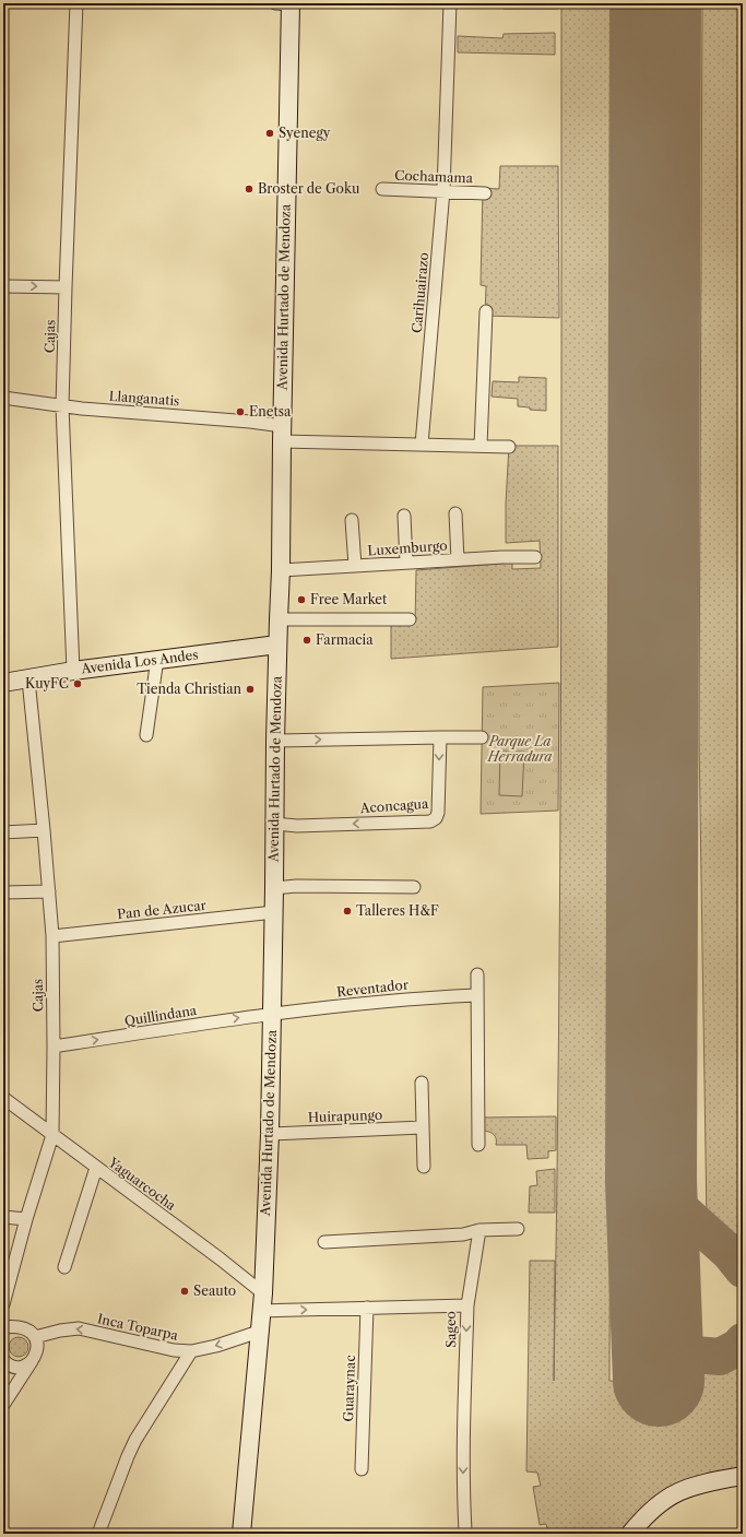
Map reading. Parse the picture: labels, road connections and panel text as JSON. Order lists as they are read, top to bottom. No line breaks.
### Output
{"streets":{"main road":["Avenida Hurtado de Mendoza","Avenida Los Andes"],"street":["Cochamama","Carihuairazo","Cajas","Llanganatis","Luxemburgo","Aconcagua","Pan de Azucar","Reventador","Quillindana","Huirapungo","Yaguarcocha","Inca Toparpa","Sageo","Guaraynac"]},"crossings":[["Cochamama","Carihuairazo"],["Avenida Hurtado de Mendoza","Llanganatis"],["Avenida Hurtado de Mendoza","Luxemburgo"],["Avenida Hurtado de Mendoza","Avenida Los Andes"],["Avenida Hurtado de Mendoza","Aconcagua"],["Avenida Hurtado de Mendoza","Pan de Azucar"],["Avenida Hurtado de Mendoza","Reventador"],["Avenida Hurtado de Mendoza","Quillindana"],["Avenida Hurtado de Mendoza","Huirapungo"],["Avenida Hurtado de Mendoza","Yaguarcocha"],["Avenida Hurtado de Mendoza","Inca Toparpa"],["Avenida Hurtado de Mendoza","Sageo"],["Cajas","Llanganatis"],["Cajas","Avenida Los Andes"],["Cajas","Pan de Azucar"],["Cajas","Quillindana"],["Cajas","Yaguarcocha"],["Reventador","Quillindana"],["Sageo","Guaraynac"]],"one_way":["Quillindana","Inca Toparpa"],"parks":["Parque La Herradura"],"places":["Syenegy","Broster de Goku","Enetsa","Free Market","Farmacia","KuyFC","Tienda Christian","Talleres H&F","Seauto"]}
